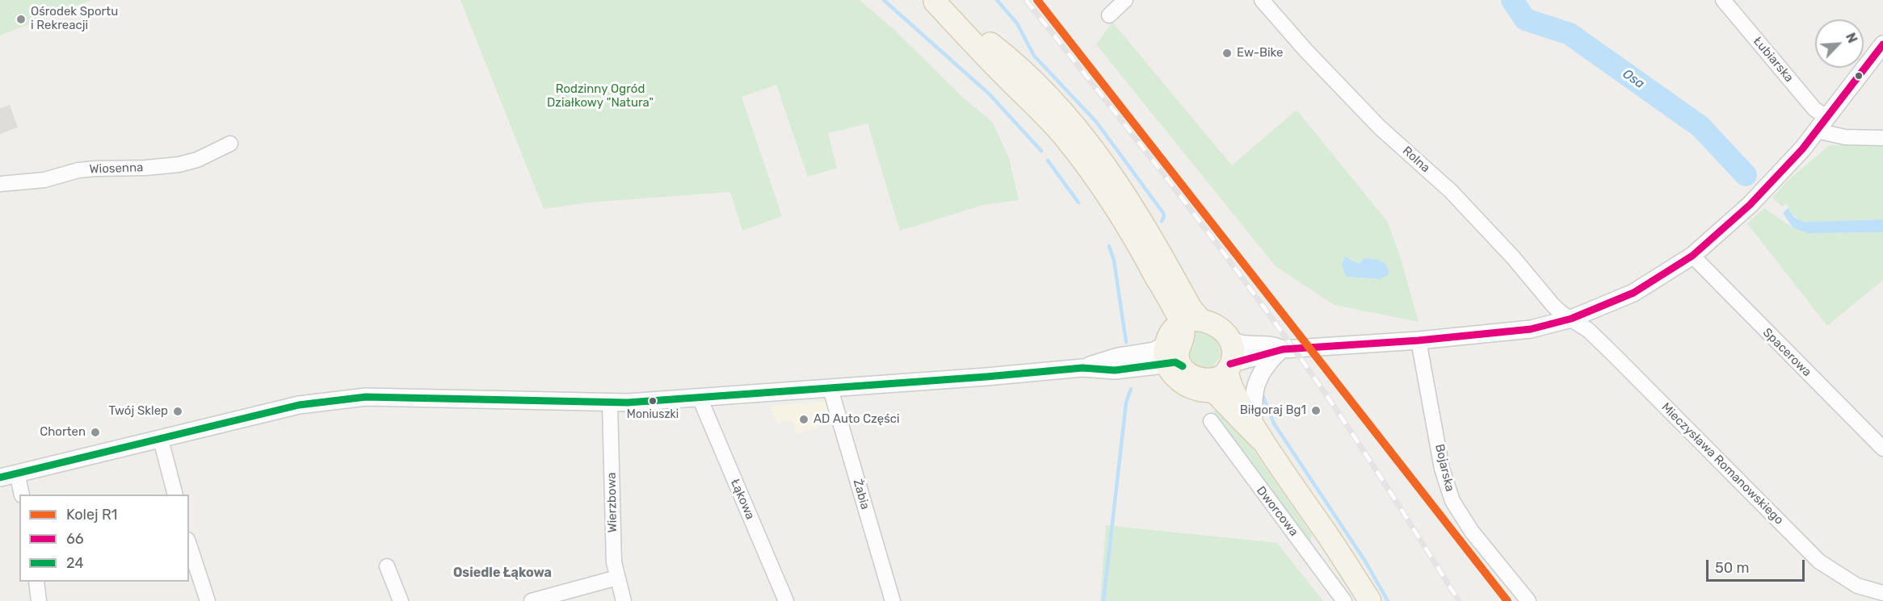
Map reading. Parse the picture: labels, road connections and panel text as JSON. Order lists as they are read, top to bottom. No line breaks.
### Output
{"streets":{"street":["Łubiarska","Rolna","Wiosenna","Spacerowa","Mieczysława Romanowskiego","Bojarska","Żabia","Łąkowa","Wierzbowa","Dworcowa"]},"crossings":[["Rolna","Mieczysława Romanowskiego"]],"districts":["Osiedle Łąkowa"],"water":["Osa"],"parks":["Rodzinny Ogród Działkowy \"Natura\""],"places":["Ośrodek Sportu i Rekreacji","Ew-Bike","Moniuszki","Biłgoraj Bg1","Twój Sklep","AD Auto Części","Chorten"],"lines":["rail line R1","transit line 66","transit line 24"],"legend":["Kolej R1","66","24"],"scale_bar":"50 m","north":"top right"}
